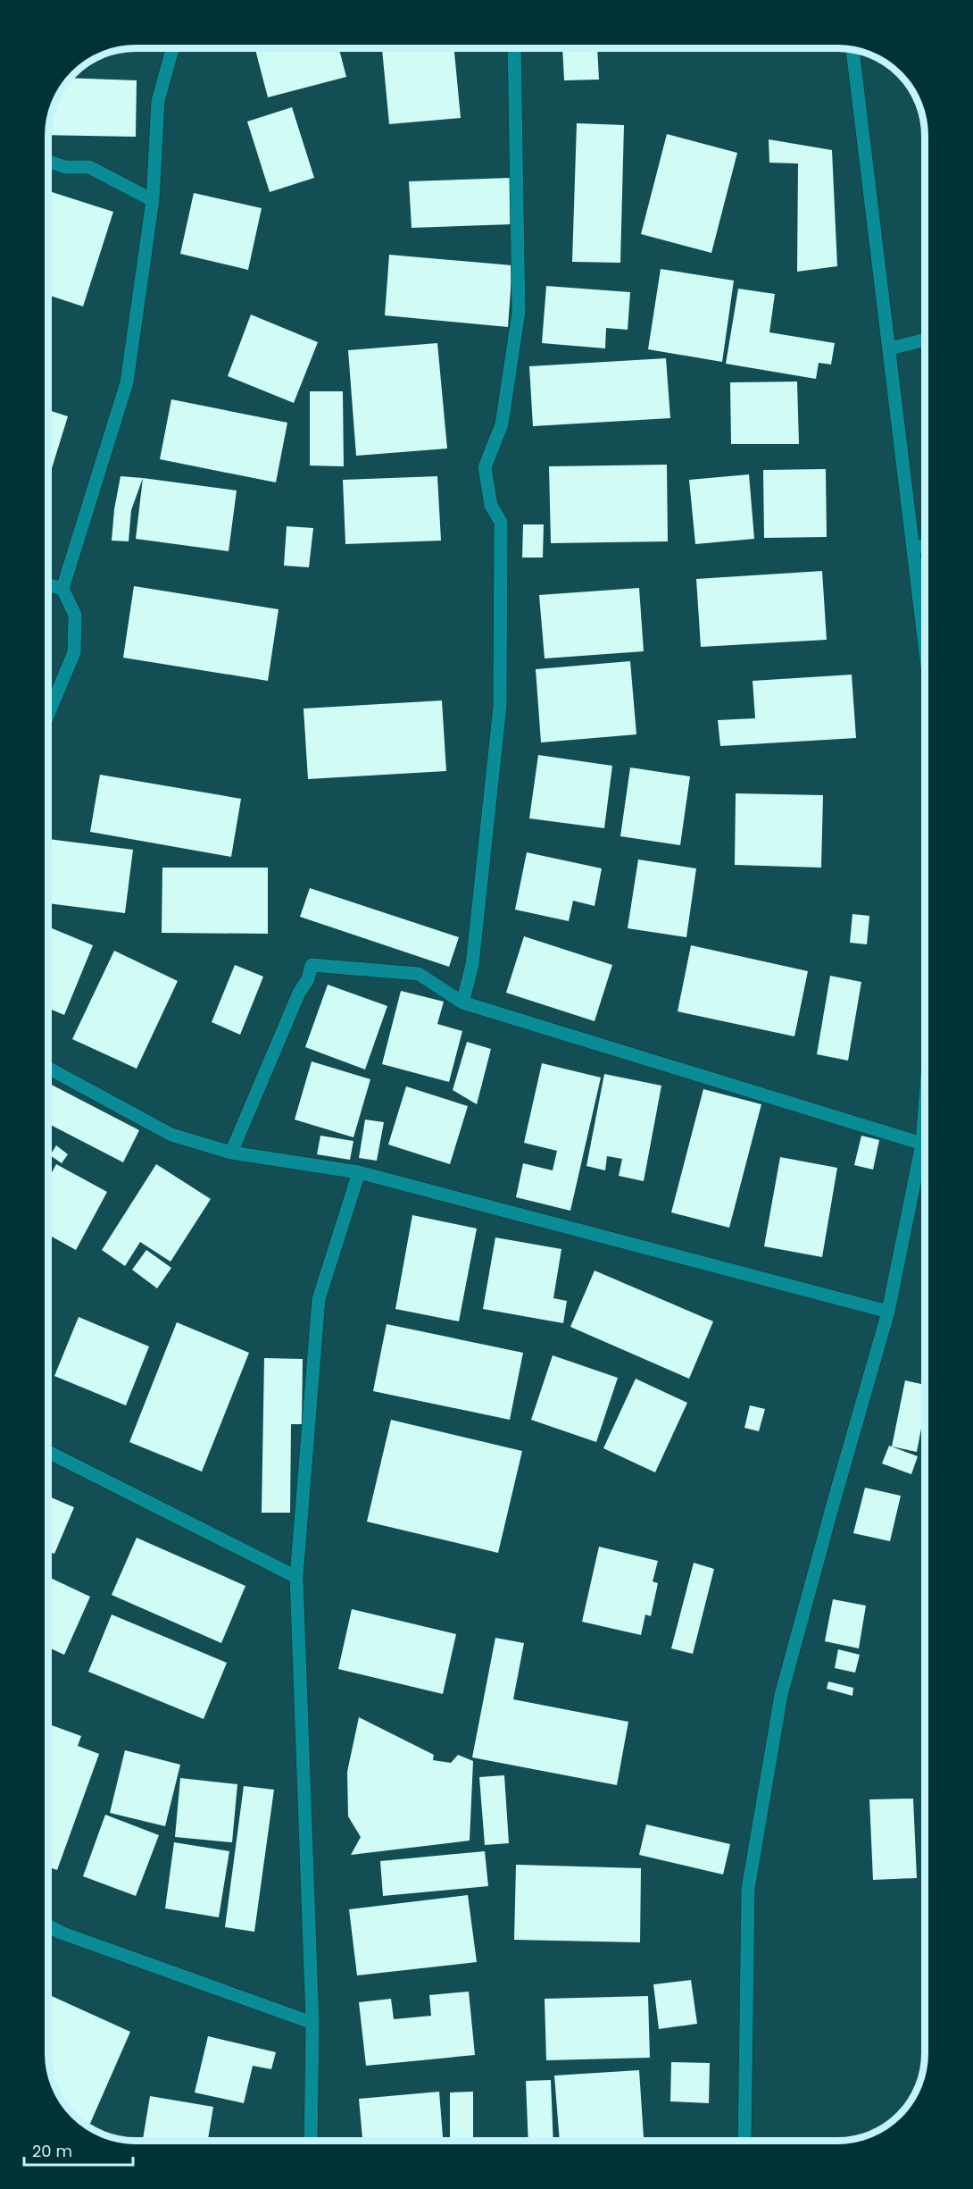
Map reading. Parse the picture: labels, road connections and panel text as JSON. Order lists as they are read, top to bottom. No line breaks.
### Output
{"scale_bar":"20 m"}
